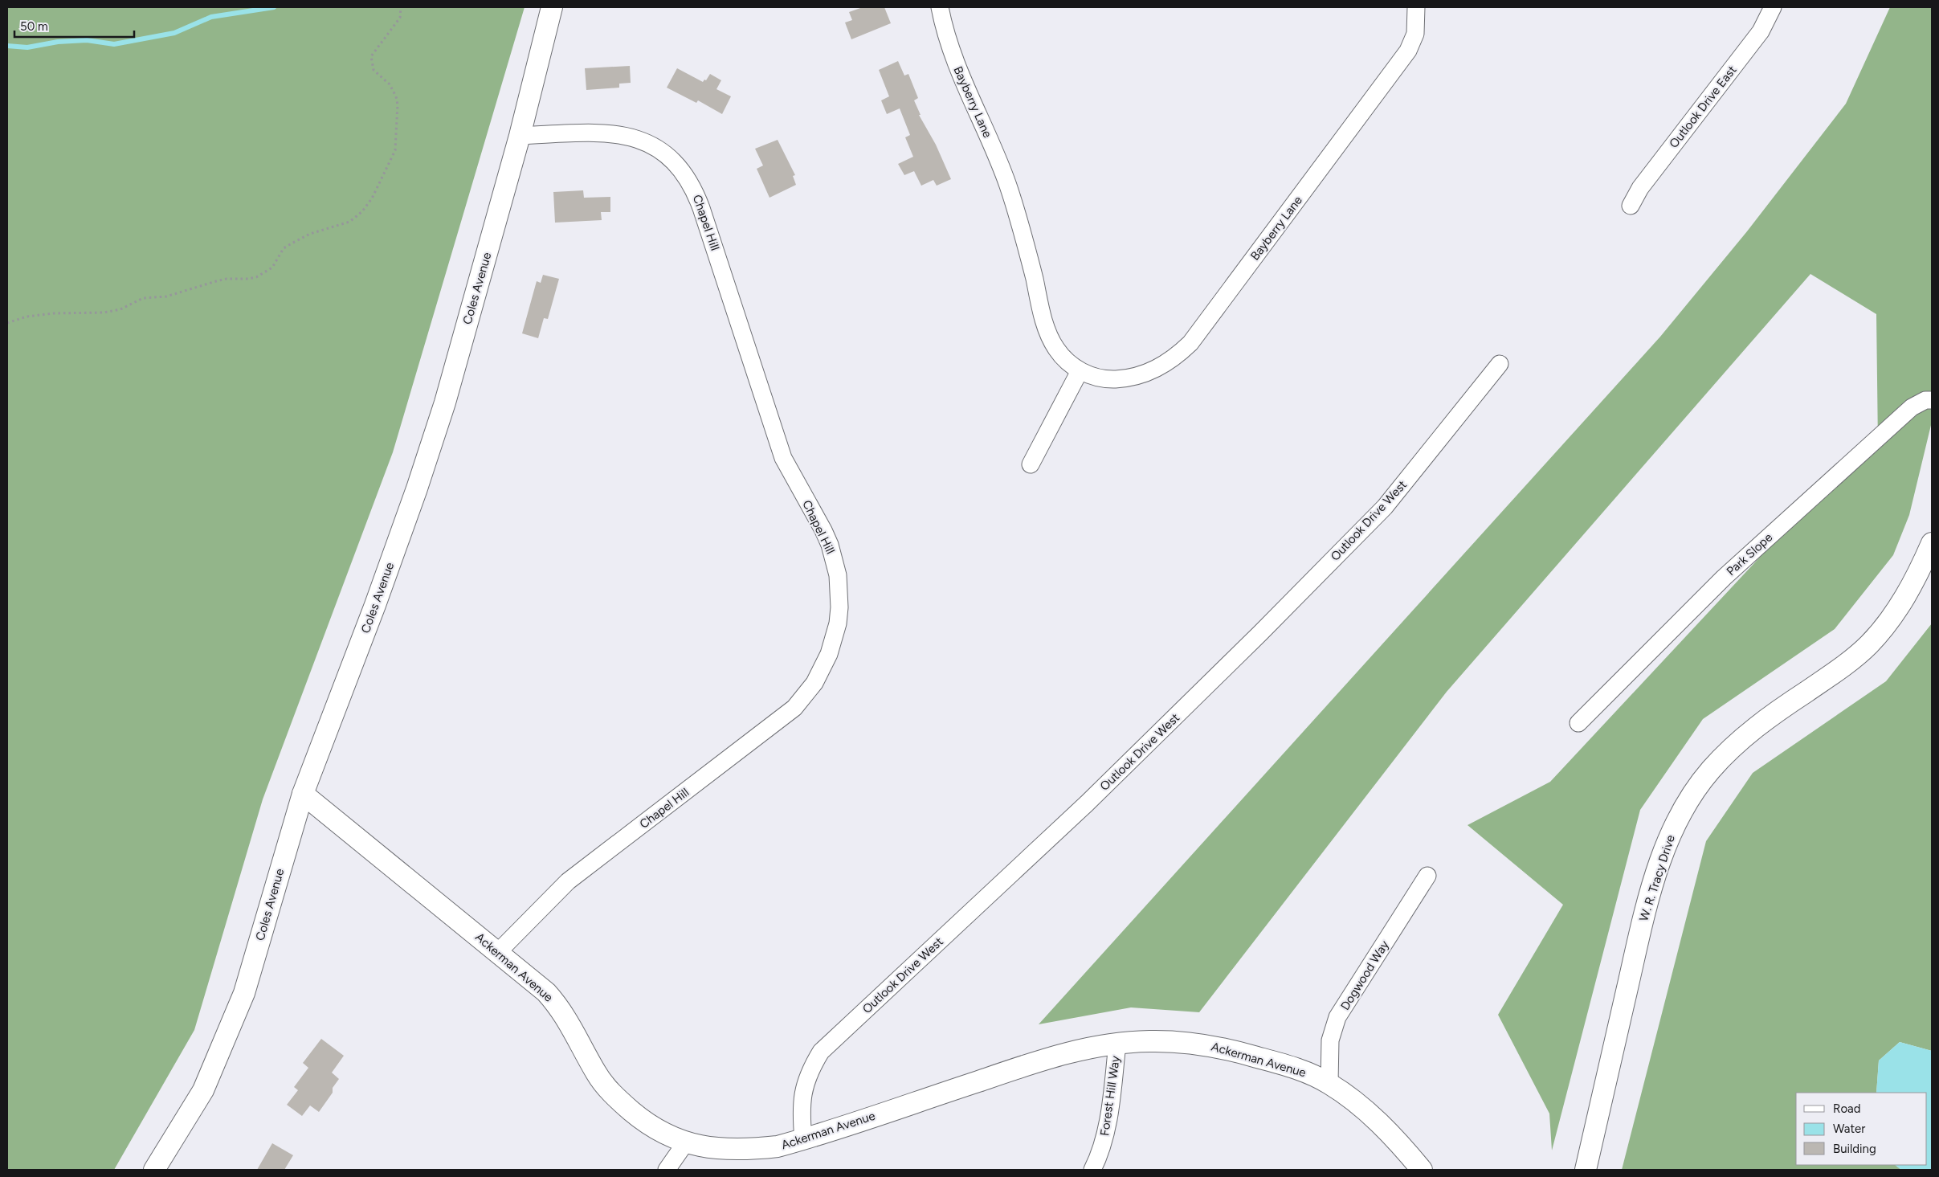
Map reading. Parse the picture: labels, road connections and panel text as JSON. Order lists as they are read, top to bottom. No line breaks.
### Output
{"streets":{"street":["Bayberry Lane","Outlook Drive East","Chapel Hill","Coles Avenue","Outlook Drive West","Park Slope","W. R. Tracy Drive","Ackerman Avenue","Dogwood Way","Forest Hill Way"]},"crossings":[["Chapel Hill","Coles Avenue"],["Chapel Hill","Ackerman Avenue"],["Coles Avenue","Ackerman Avenue"],["Outlook Drive West","Ackerman Avenue"],["Ackerman Avenue","Dogwood Way"],["Ackerman Avenue","Forest Hill Way"]],"legend":["Road","Water","Building"],"scale_bar":"50 m"}
